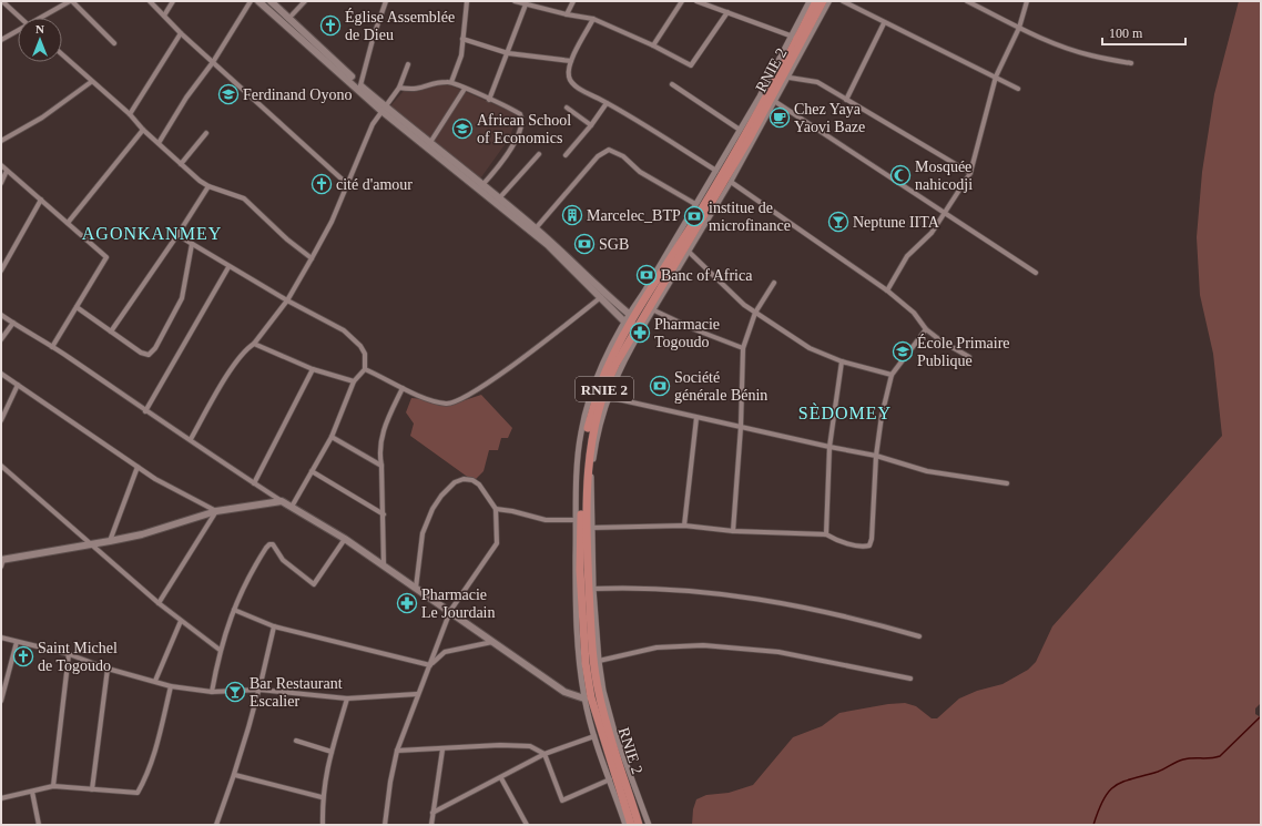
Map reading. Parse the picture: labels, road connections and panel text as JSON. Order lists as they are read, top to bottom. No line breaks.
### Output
{"streets":{"highway":["RNIE 2"]},"districts":["AGONKANMEY","SÈDOMEY"],"places":{"church":["Église Assemblée de Dieu","cité d'amour","Saint Michel de Togoudo"],"school or university":["Ferdinand Oyono","African School of Economics","École Primaire Publique"],"cafe":["Chez Yaya Yaovi Baze"],"mosque":["Mosquée nahicodji"],"building":["Marcelec_BTP"],"bank":["institue de microfinance","SGB","Banc of Africa","Société générale Bénin"],"bar":["Neptune IITA","Bar Restaurant Escalier"],"pharmacy":["Pharmacie Togoudo","Pharmacie Le Jourdain"]},"scale_bar":"100 m","north":"top"}
